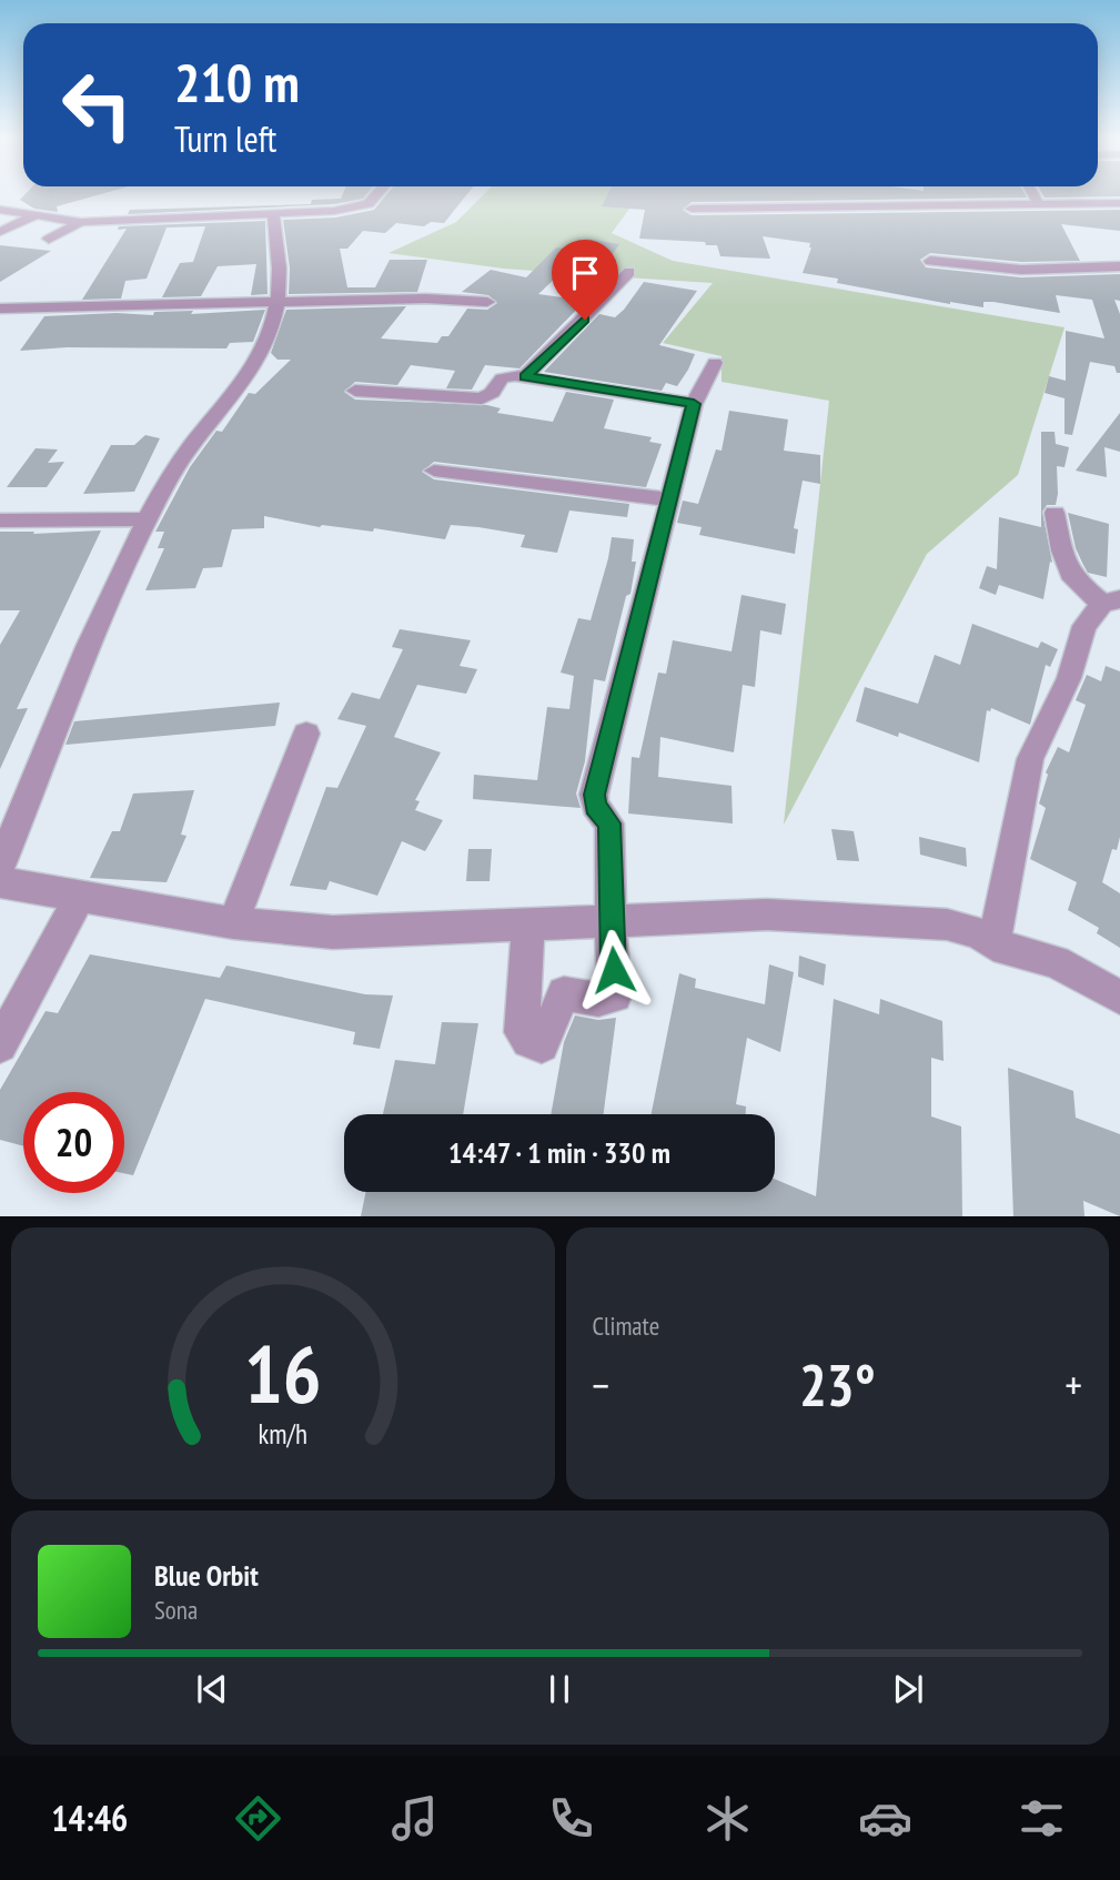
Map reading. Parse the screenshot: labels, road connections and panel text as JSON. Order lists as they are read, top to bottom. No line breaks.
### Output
{"page":{"turn":["210 m","Turn left"],"limit":"20","trip":"14:47 · 1 min · 330 m","tile":"Climate","heat":["−","23°","+"],"song":["Blue Orbit","Sona"],"tabs":"14:46","gauge":["16","km/h"]}}
